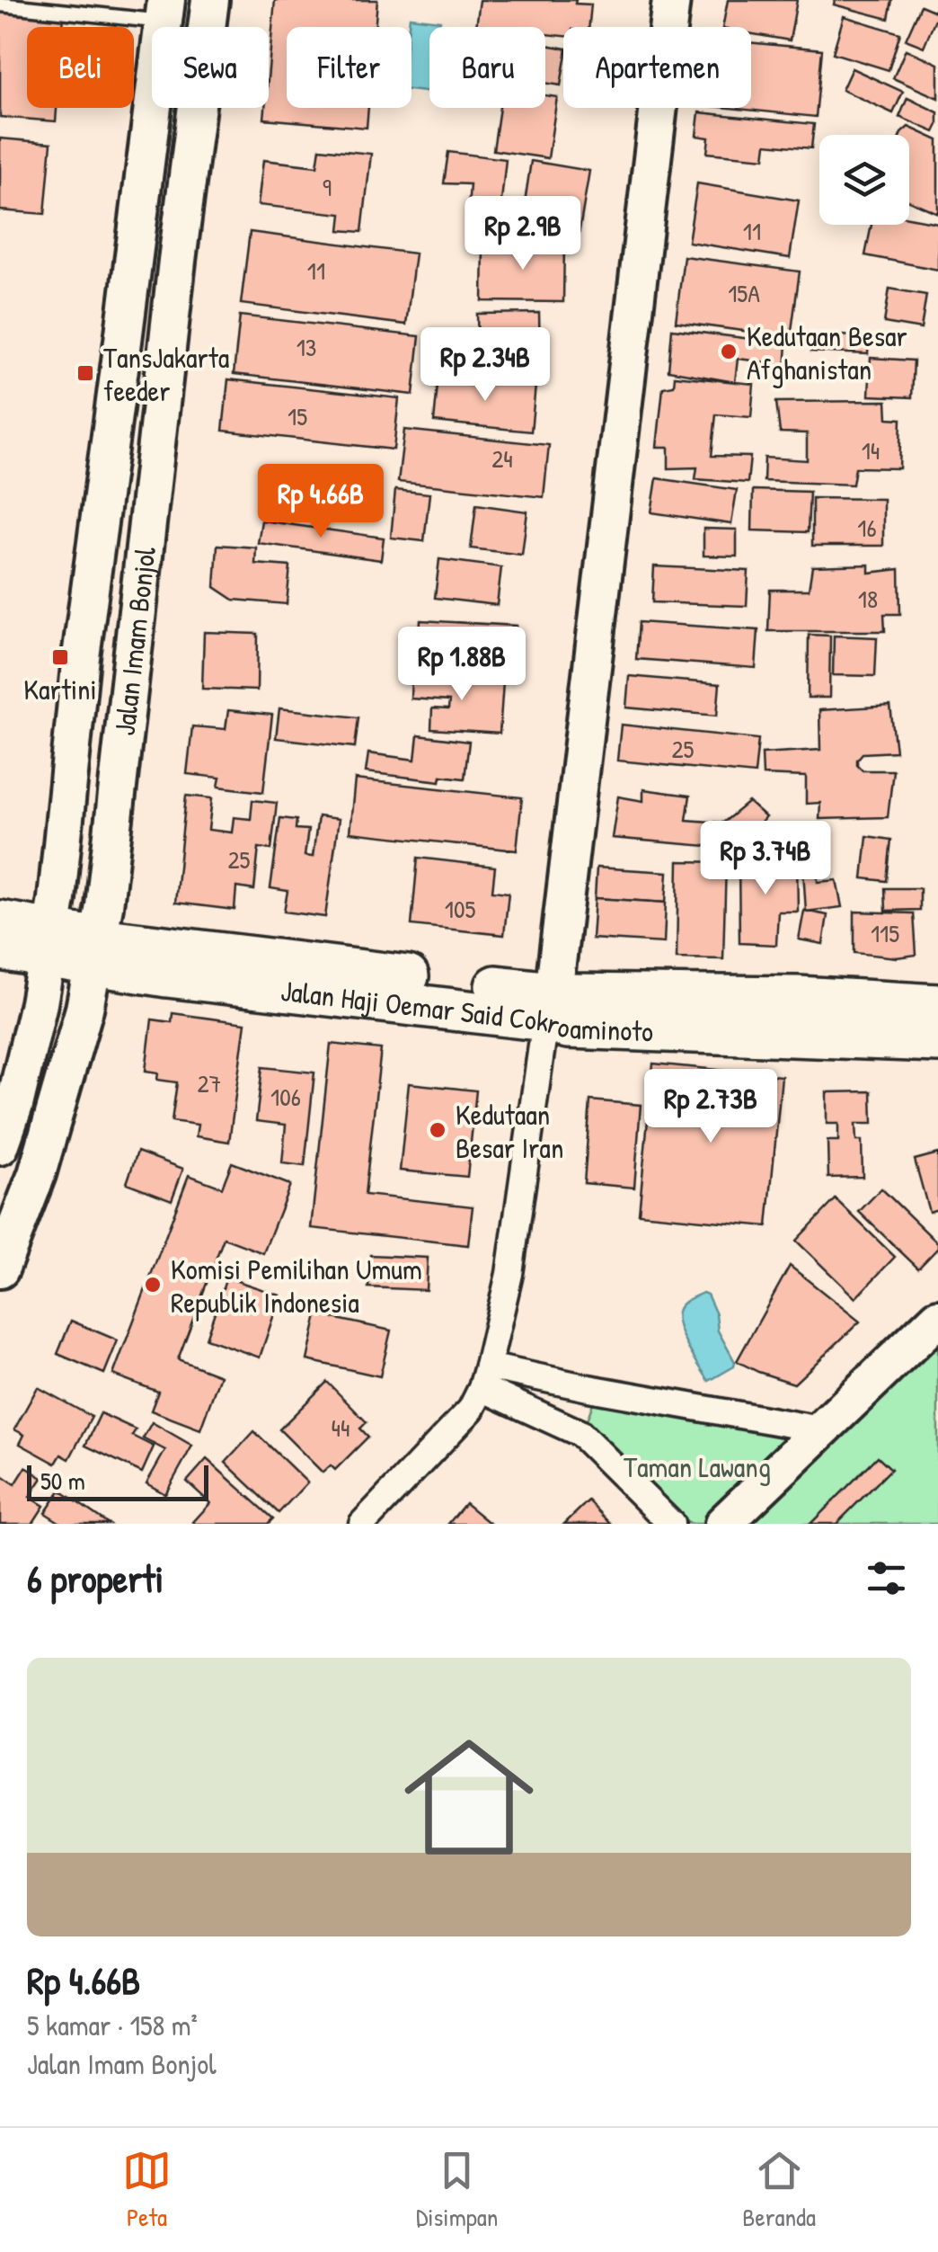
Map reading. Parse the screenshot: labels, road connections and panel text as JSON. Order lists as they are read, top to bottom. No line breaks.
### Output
{"streets":{"main road":["Jalan Imam Bonjol","Jalan Haji Oemar Said Cokroaminoto"]},"crossings":[["Jalan Imam Bonjol","Jalan Haji Oemar Said Cokroaminoto"]],"parks":["Taman Lawang"],"places":{"other":["Kedutaan Besar Afghanistan","Kedutaan Besar Iran","Komisi Pemilihan Umum Republik Indonesia"],"transit":["TansJakarta feeder","Kartini"]},"house_numbers":["9","11","11","15A","13","15","14","24","16","18","25","25","105","115","27","106","44"],"scale_bar":"50 m","page":{"chip":["Beli","Sewa","Filter","Baru","Apartemen"],"price":["Rp 2.9B","Rp 2.34B","Rp 4.66B","Rp 1.88B","Rp 3.74B","Rp 2.73B"],"scale":"50 m","heading":"6 properti","list":[{"name":"Rp 4.66B","note":"5 kamar · 158 m² · Jalan Imam Bonjol"}],"tabs":["Peta","Disimpan","Beranda"]}}
